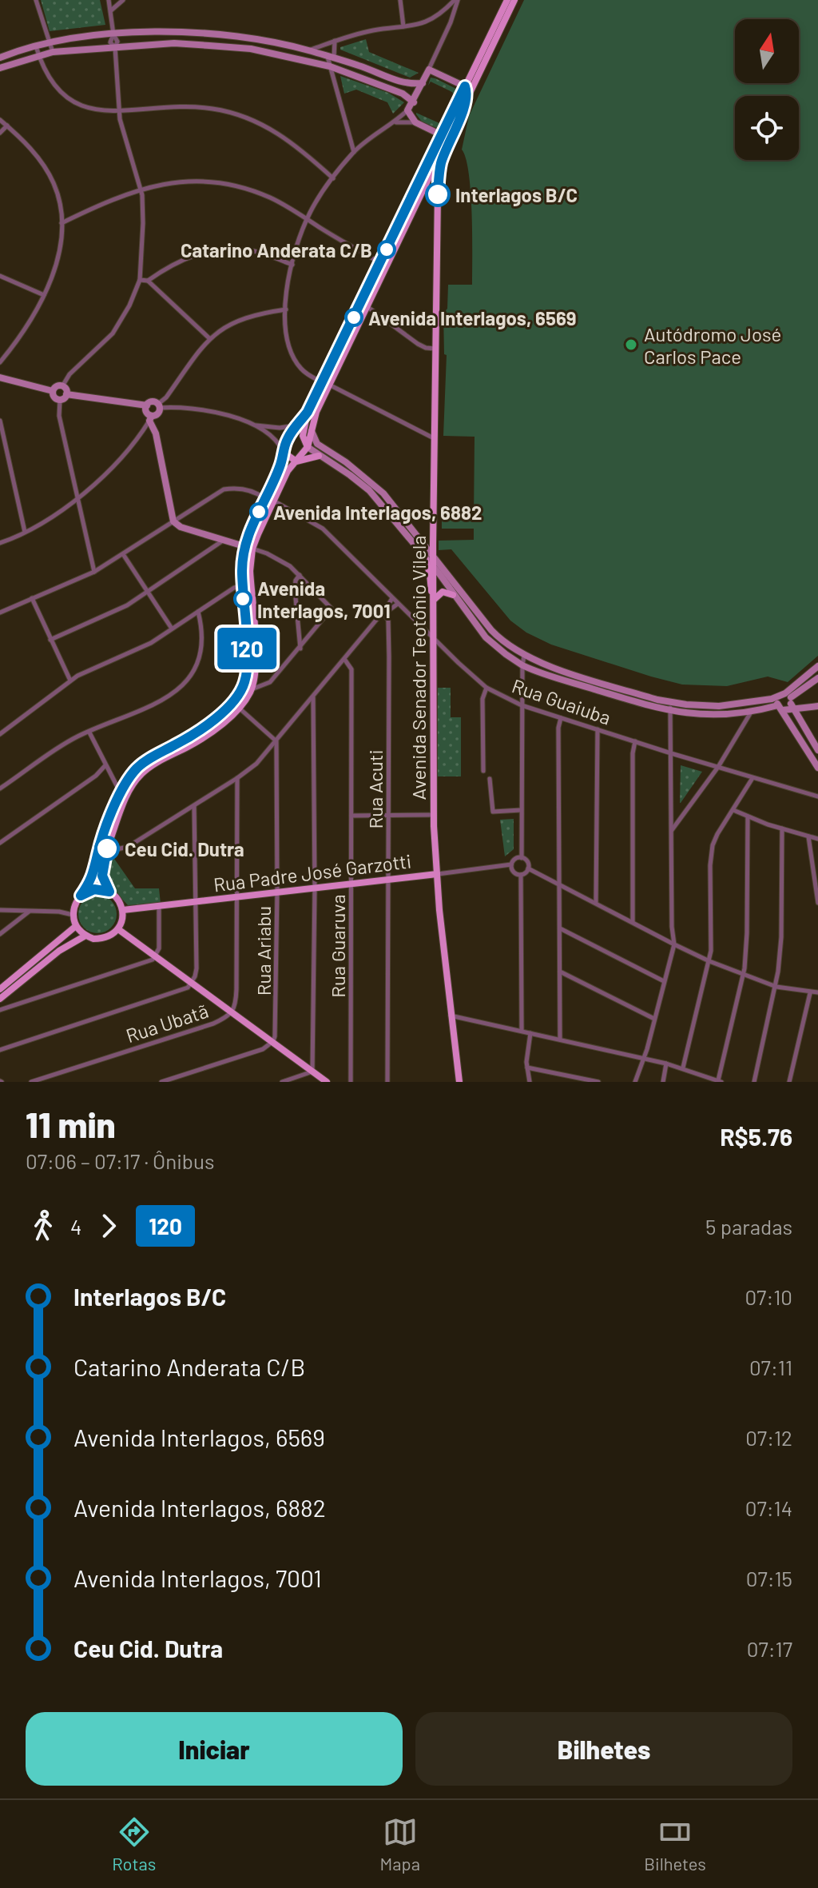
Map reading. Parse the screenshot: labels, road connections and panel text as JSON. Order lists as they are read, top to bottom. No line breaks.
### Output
{"streets":{"main road":["Avenida Senador Teotônio Vilela","Rua Padre José Garzotti"],"street":["Rua Guaiuba","Rua Acuti","Rua Guaruva","Rua Ariabu","Rua Ubatã"]},"crossings":[["Avenida Senador Teotônio Vilela","Rua Guaiuba"],["Avenida Senador Teotônio Vilela","Rua Padre José Garzotti"],["Rua Acuti","Rua Padre José Garzotti"],["Rua Padre José Garzotti","Rua Guaruva"],["Rua Padre José Garzotti","Rua Ariabu"],["Rua Padre José Garzotti","Rua Ubatã"]],"places":["Interlagos B/C","Catarino Anderata C/B","Avenida Interlagos, 6569","Autódromo José Carlos Pace","Avenida Interlagos, 6882","Avenida Interlagos, 7001","Ceu Cid. Dutra"],"lines":["bus line 120"],"north":"top","page":{"on_map":"120","heading":["11 min","07:06 – 07:17 · Ônibus","R$5.76"],"legs":["4","120","5 paradas"],"list":[{"name":"Interlagos B/C","value":"07:10"},{"name":"Catarino Anderata C/B","value":"07:11"},{"name":"Avenida Interlagos, 6569","value":"07:12"},{"name":"Avenida Interlagos, 6882","value":"07:14"},{"name":"Avenida Interlagos, 7001","value":"07:15"},{"name":"Ceu Cid. Dutra","value":"07:17"}],"buttons":["Iniciar","Bilhetes"],"tabs":["Rotas","Mapa","Bilhetes"]}}
